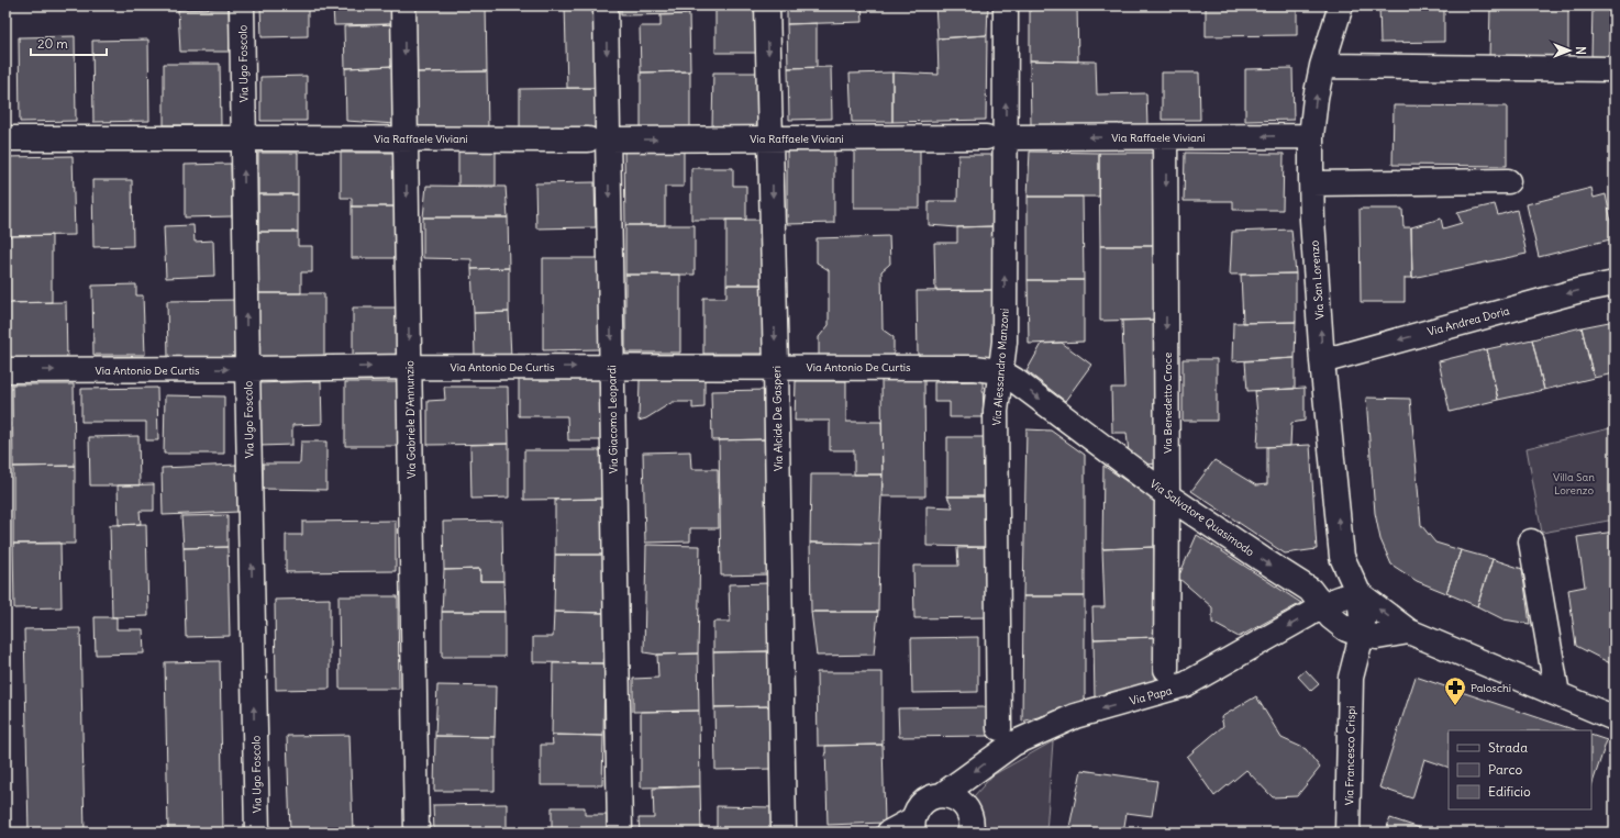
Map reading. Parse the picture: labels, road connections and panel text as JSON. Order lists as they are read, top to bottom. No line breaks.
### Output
{"streets":{"street":["Via Ugo Foscolo","Via Raffaele Viviani","Via San Lorenzo","Via Andrea Doria","Via Antonio De Curtis","Via Alessandro Manzoni","Via Benedetto Croce","Via Alcide De Gasperi","Via Gabriele D'Annunzio","Via Giacomo Leopardi","Via Salvatore Quasimodo","Via Papa","Via Francesco Crispi"]},"crossings":[["Via Ugo Foscolo","Via Raffaele Viviani"],["Via Ugo Foscolo","Via Antonio De Curtis"],["Via Raffaele Viviani","Via San Lorenzo"],["Via Raffaele Viviani","Via Alessandro Manzoni"],["Via Raffaele Viviani","Via Benedetto Croce"],["Via Raffaele Viviani","Via Alcide De Gasperi"],["Via Raffaele Viviani","Via Gabriele D'Annunzio"],["Via Raffaele Viviani","Via Giacomo Leopardi"],["Via San Lorenzo","Via Andrea Doria"],["Via San Lorenzo","Via Salvatore Quasimodo"],["Via San Lorenzo","Via Papa"],["Via San Lorenzo","Via Francesco Crispi"],["Via Antonio De Curtis","Via Alessandro Manzoni"],["Via Antonio De Curtis","Via Alcide De Gasperi"],["Via Antonio De Curtis","Via Gabriele D'Annunzio"],["Via Antonio De Curtis","Via Giacomo Leopardi"],["Via Antonio De Curtis","Via Salvatore Quasimodo"],["Via Alessandro Manzoni","Via Salvatore Quasimodo"],["Via Benedetto Croce","Via Salvatore Quasimodo"],["Via Salvatore Quasimodo","Via Papa"],["Via Salvatore Quasimodo","Via Francesco Crispi"],["Via Papa","Via Francesco Crispi"]],"one_way":["Via Ugo Foscolo","Via San Lorenzo","Via Antonio De Curtis","Via Alessandro Manzoni","Via Benedetto Croce","Via Alcide De Gasperi","Via Gabriele D'Annunzio","Via Giacomo Leopardi","Via Salvatore Quasimodo","Via Papa"],"parks":["Villa San Lorenzo"],"places":{"pharmacy":["Paloschi"]},"legend":["Strada","Parco","Edificio"],"scale_bar":"20 m","north":"right"}
